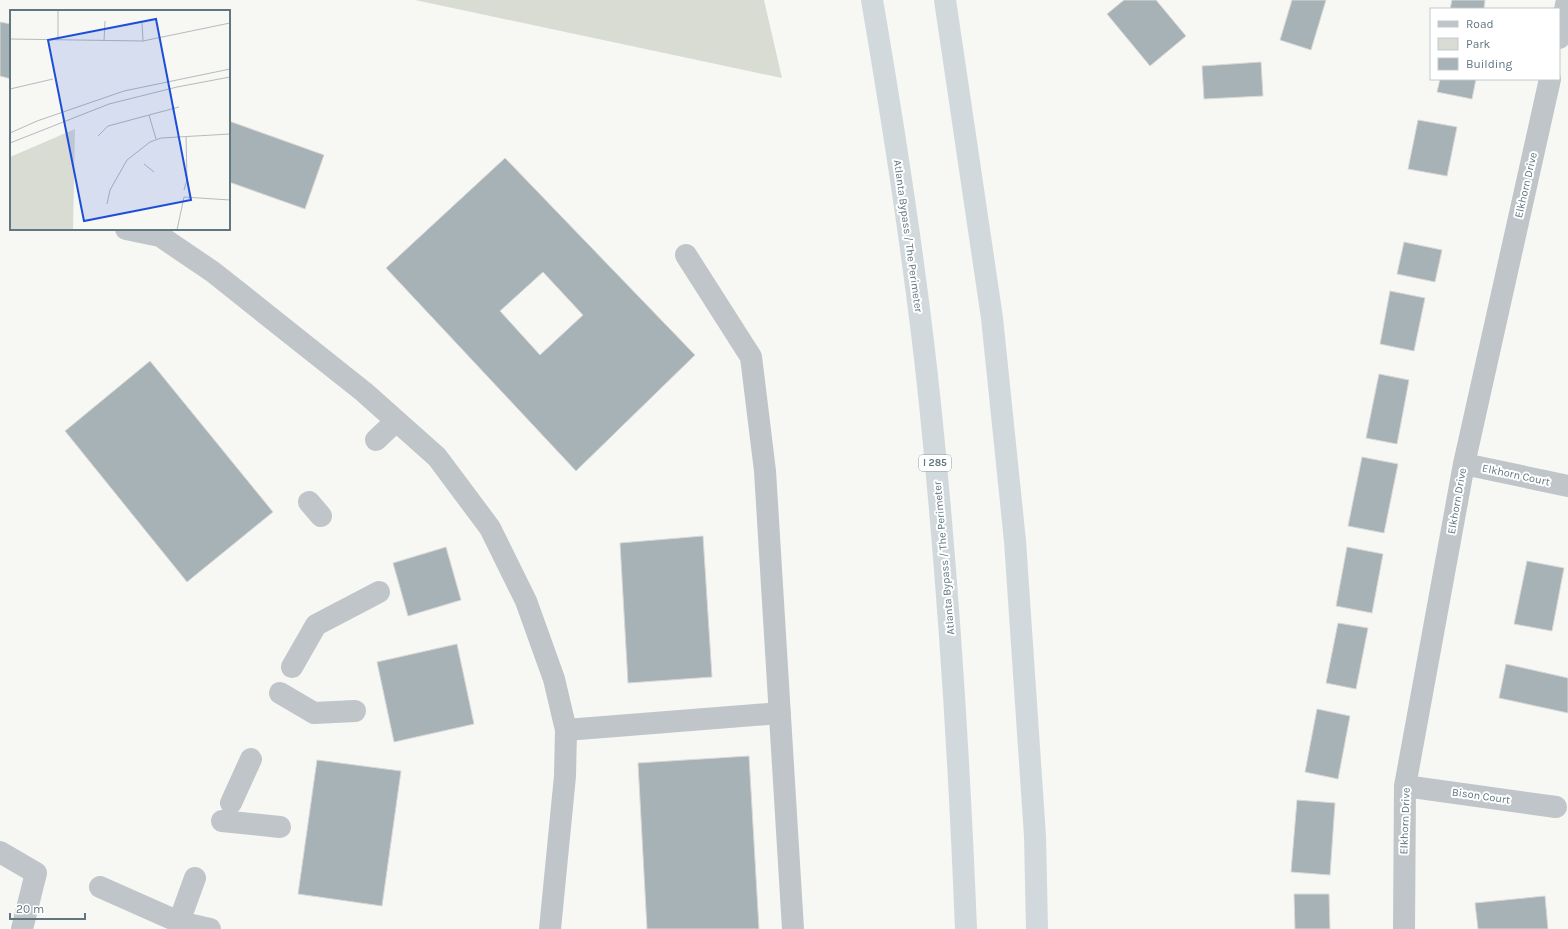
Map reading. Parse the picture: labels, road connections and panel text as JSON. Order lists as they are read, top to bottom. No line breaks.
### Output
{"streets":{"highway":["Atlanta Bypass / The Perimeter","I 285"],"street":["Elkhorn Drive","Elkhorn Court","Bison Court"]},"crossings":[["Elkhorn Drive","Elkhorn Court"],["Elkhorn Drive","Bison Court"]],"legend":["Road","Park","Building"],"scale_bar":"20 m"}
